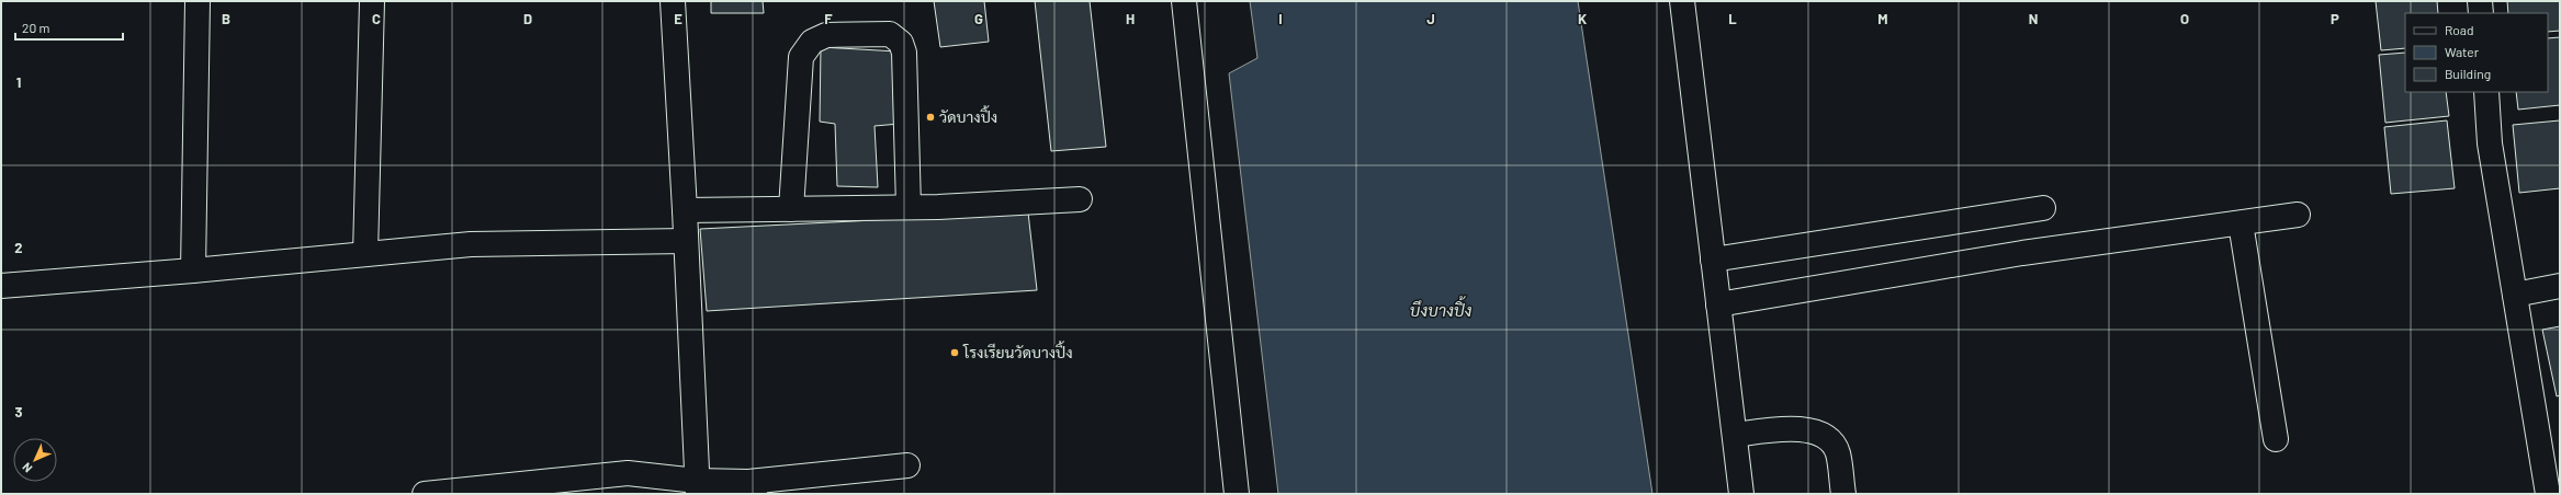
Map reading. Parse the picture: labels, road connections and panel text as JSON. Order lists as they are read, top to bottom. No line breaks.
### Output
{"water":["บึงบางปิ้ง"],"places":["วัดบางปิ้ง","โรงเรียนวัดบางปิ้ง"],"legend":["Road","Water","Building"],"scale_bar":"20 m","north":"bottom left","grid":{"columns":["B","C","D","E","F","G","H","I","J","K","L","M","N","O","P"],"rows":["1","2","3"]}}
